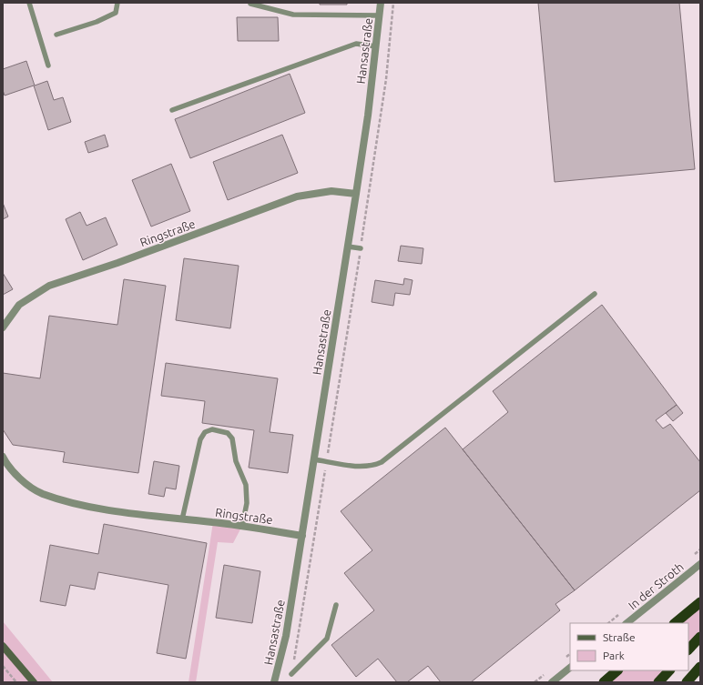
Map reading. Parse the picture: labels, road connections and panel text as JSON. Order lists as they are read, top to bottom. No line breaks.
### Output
{"streets":{"street":["Hansastraße","Ringstraße","In der Stroth"]},"crossings":[["Hansastraße","Ringstraße"]],"legend":["Straße","Park"]}
